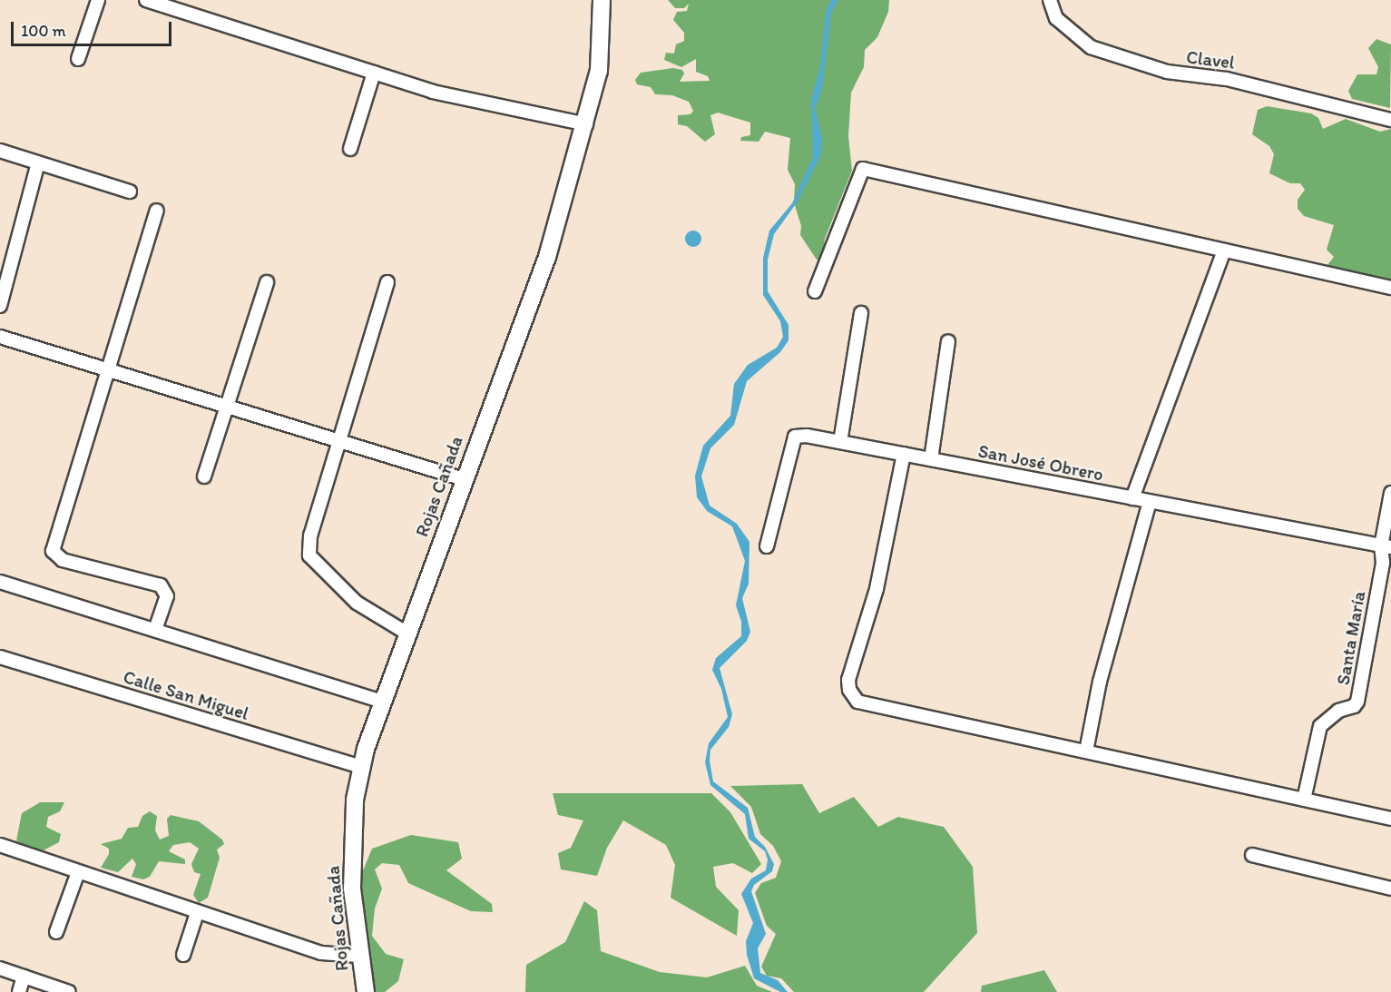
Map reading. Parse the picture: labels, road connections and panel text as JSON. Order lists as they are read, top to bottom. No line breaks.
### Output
{"streets":{"main road":["Rojas Cañada"],"street":["Clavel","San José Obrero","Santa María","Calle San Miguel"]},"crossings":[["San José Obrero","Santa María"],["Rojas Cañada","Calle San Miguel"]],"scale_bar":"100 m"}
